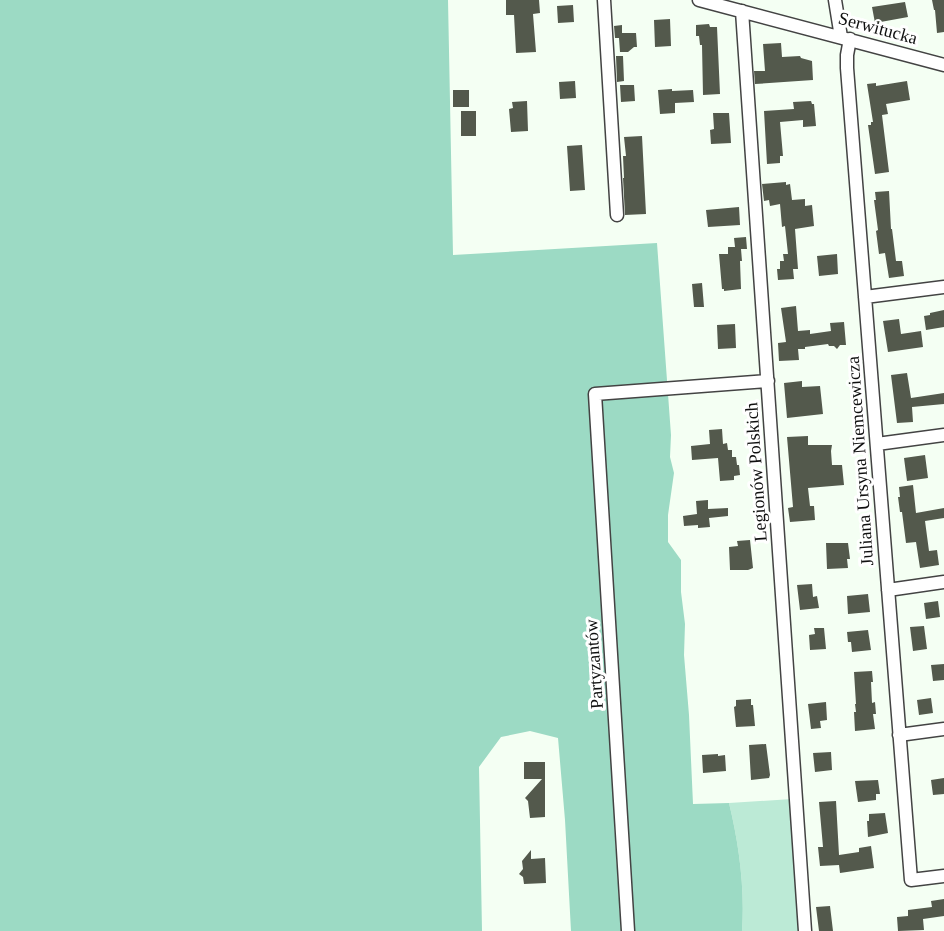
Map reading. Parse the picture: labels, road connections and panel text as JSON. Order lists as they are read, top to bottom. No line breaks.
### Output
{"streets":{"street":["Serwitucka","Juliana Ursyna Niemcewicza","Legionów Polskich","Partyzantów"]},"crossings":[["Serwitucka","Juliana Ursyna Niemcewicza"],["Serwitucka","Legionów Polskich"],["Legionów Polskich","Partyzantów"]]}
